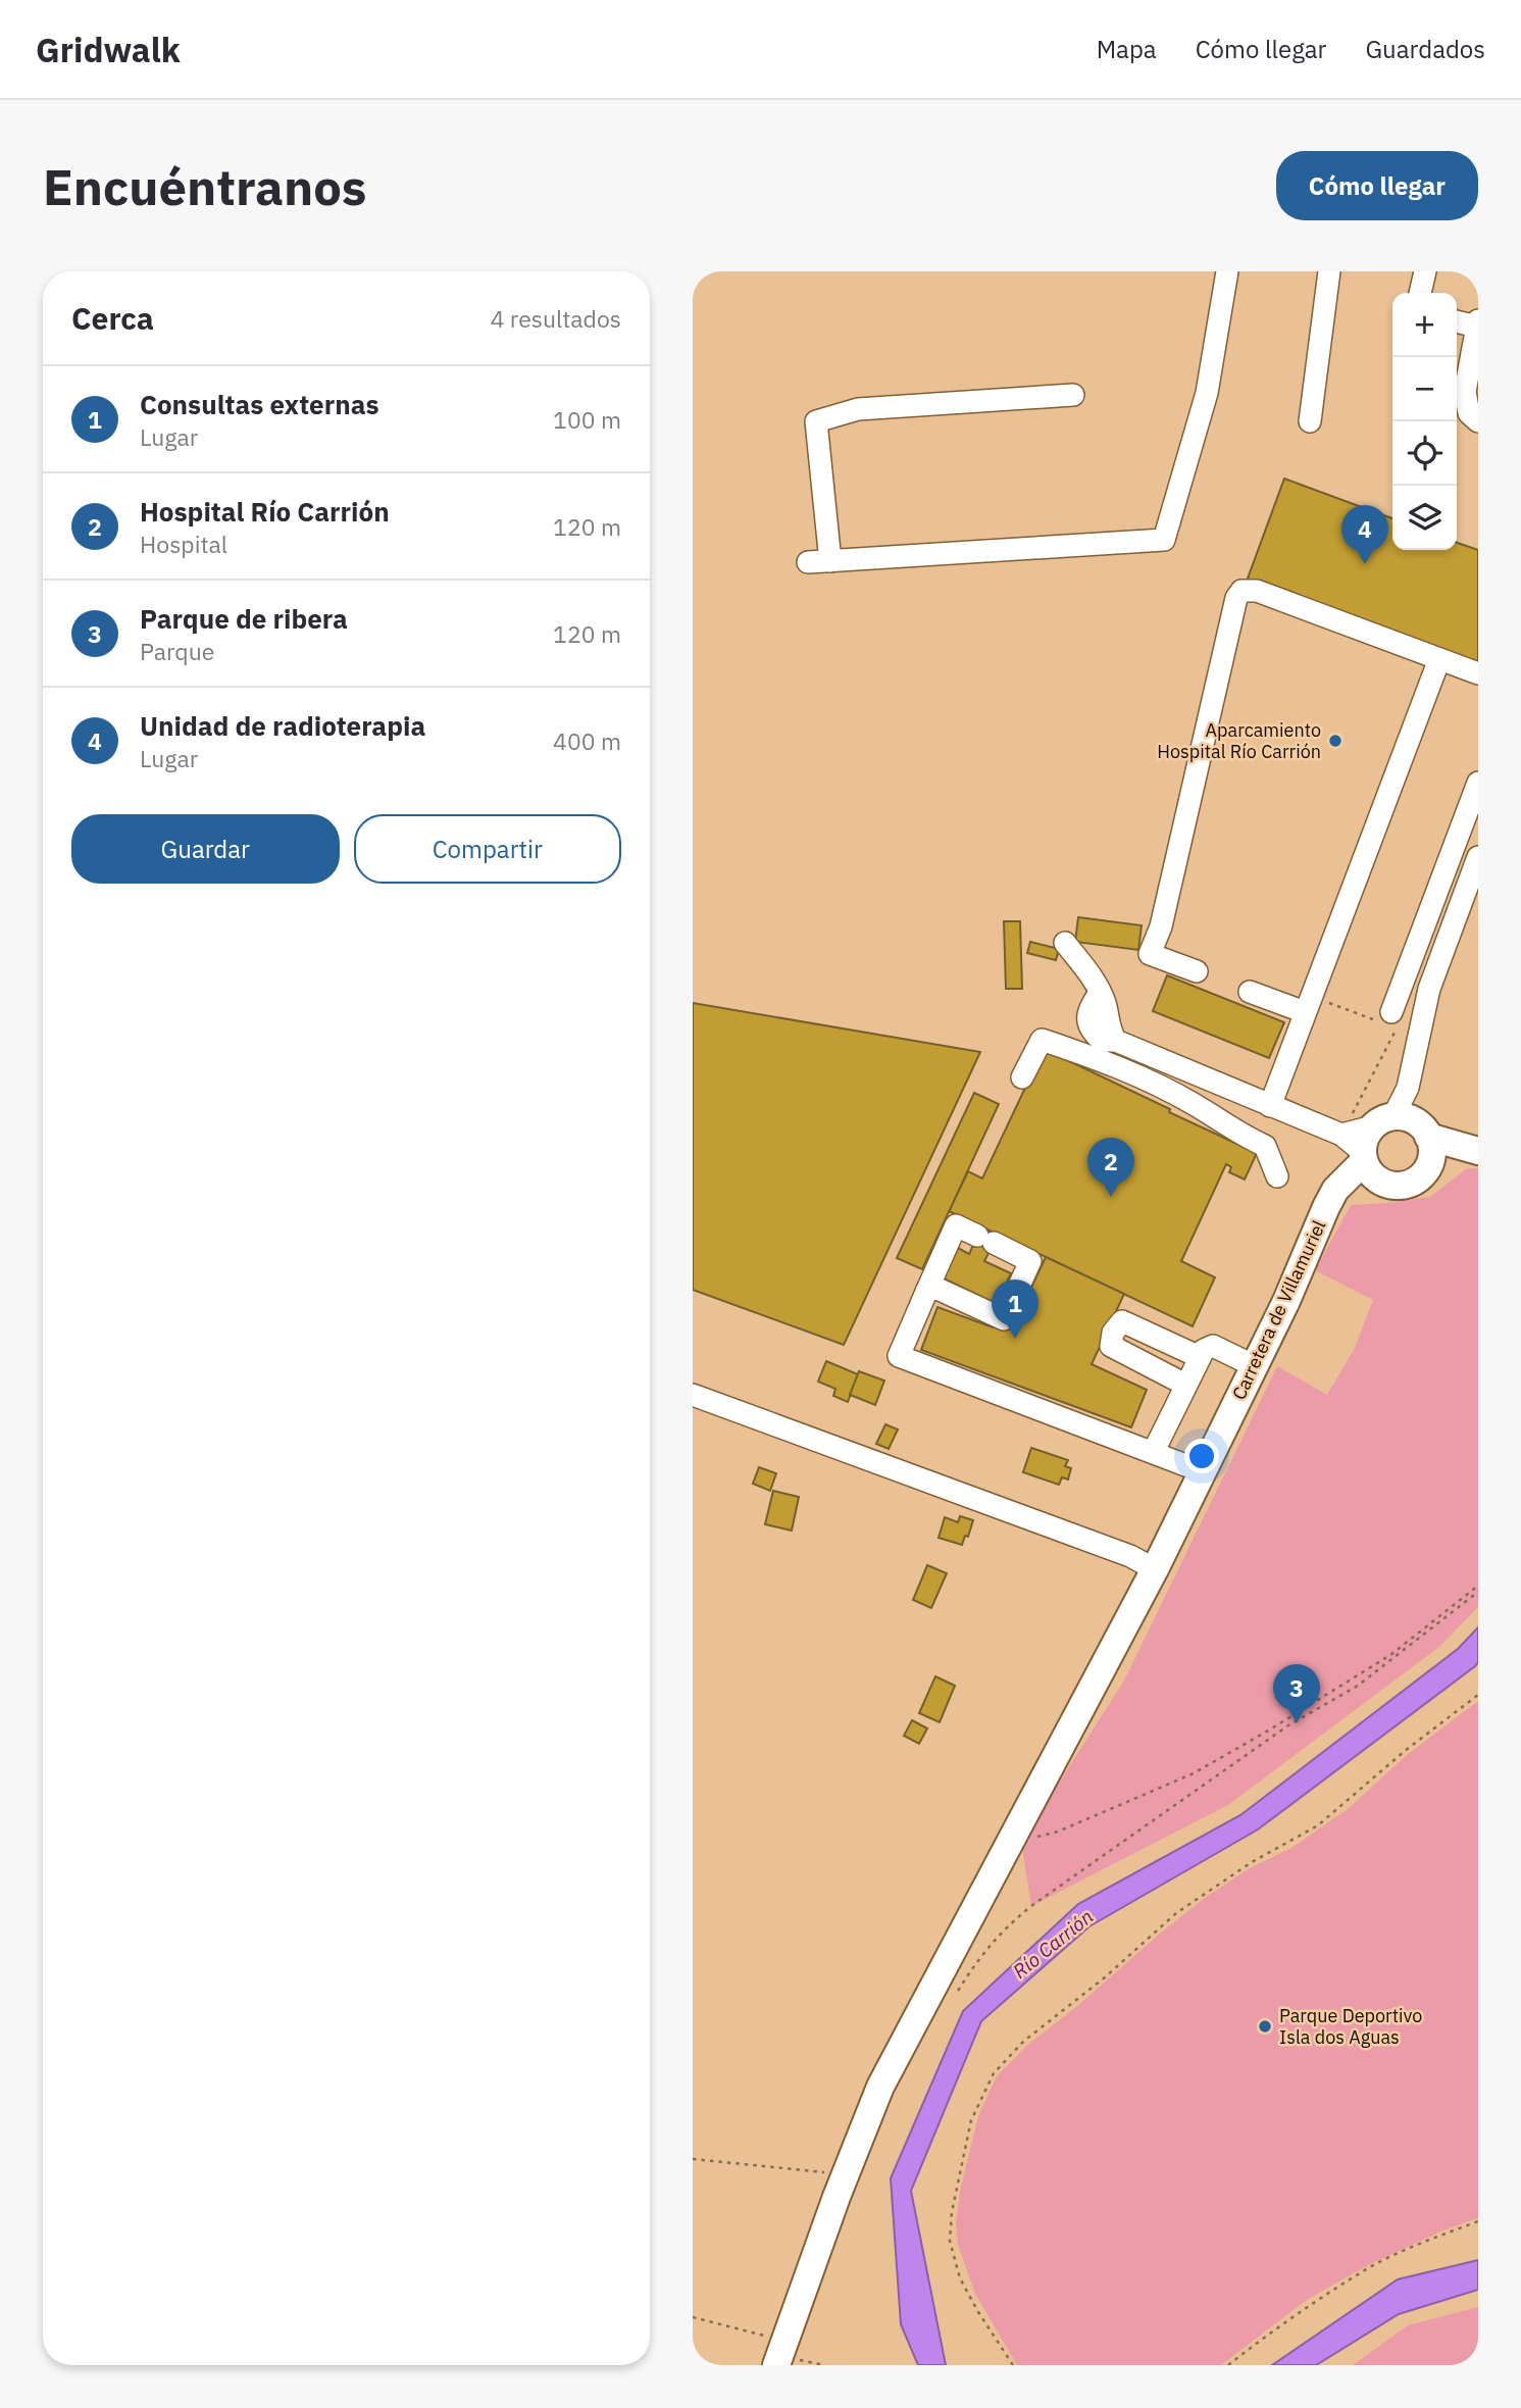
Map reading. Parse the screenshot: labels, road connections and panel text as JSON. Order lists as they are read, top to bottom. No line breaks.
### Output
{"streets":{"main road":["Carretera de Villamuriel"]},"water":["Río Carrión"],"places":["Aparcamiento Hospital Río Carrión","Parque Deportivo Isla dos Aguas"],"page":{"header":"Gridwalk","nav":["Mapa","Cómo llegar","Guardados"],"buttons":["Cómo llegar",["Guardar","Compartir"]],"title":"Encuéntranos","heading":["Cerca","4 resultados"],"map_buttons":["+","−"],"list":[{"mark":"1","name":"Consultas externas","note":"Lugar","value":"100 m"},{"mark":"2","name":"Hospital Río Carrión","note":"Hospital","value":"120 m"},{"mark":"3","name":"Parque de ribera","note":"Parque","value":"120 m"},{"mark":"4","name":"Unidad de radioterapia","note":"Lugar","value":"400 m"}],"pins":["4","2","1","3"]}}
